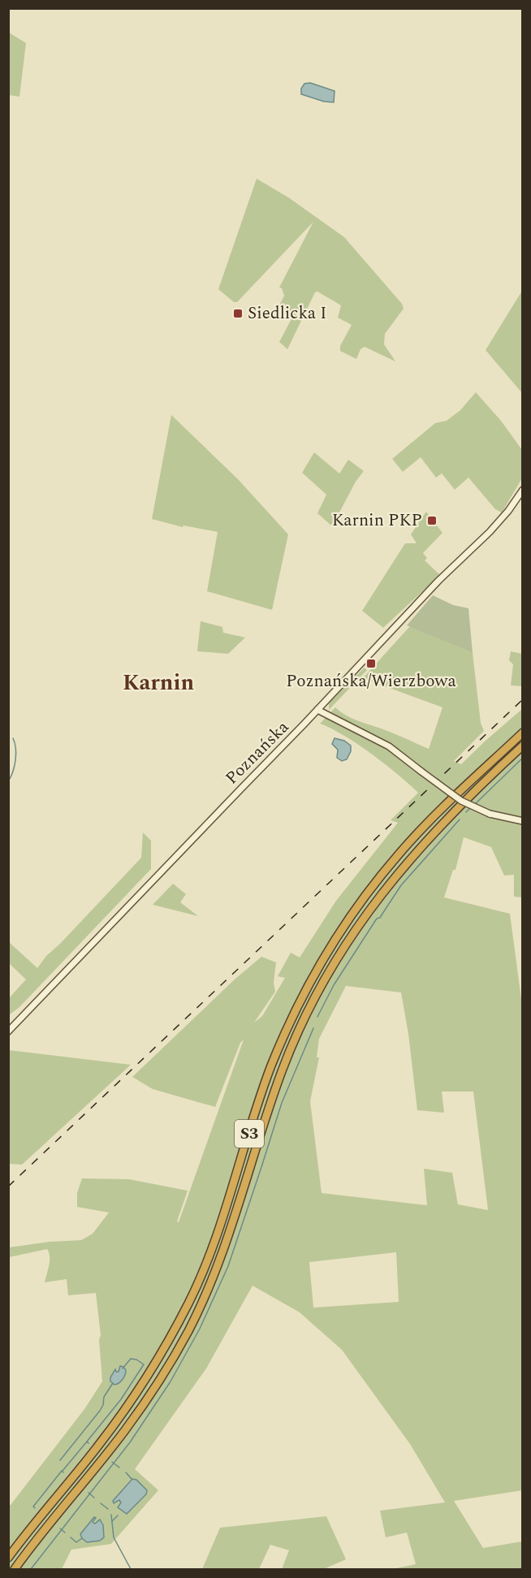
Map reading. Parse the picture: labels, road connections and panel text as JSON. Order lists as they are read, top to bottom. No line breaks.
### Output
{"streets":{"highway":["S3"],"main road":["Poznańska"]},"districts":["Karnin"],"places":{"transit":["Siedlicka I","Karnin PKP","Poznańska/Wierzbowa"]}}
